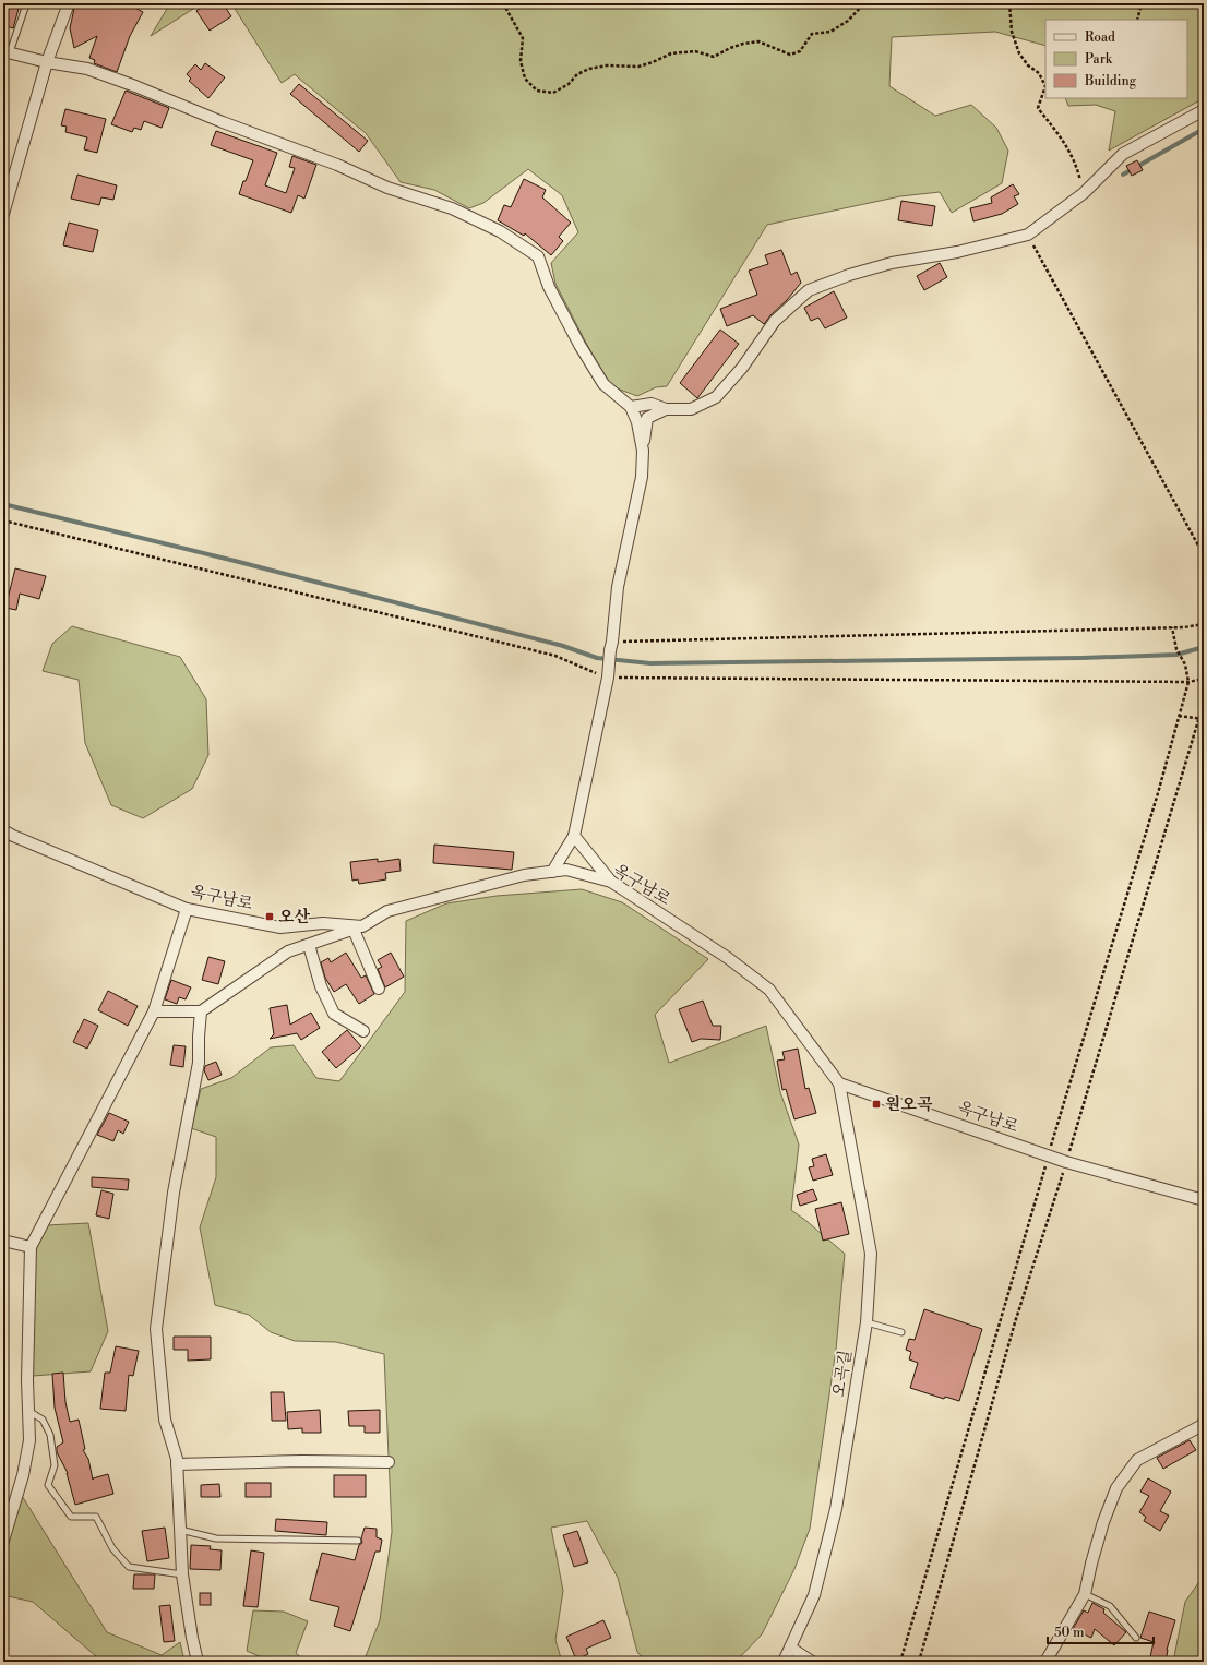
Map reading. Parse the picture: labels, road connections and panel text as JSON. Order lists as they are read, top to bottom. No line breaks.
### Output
{"streets":{"street":["옥구남로","오곡길"]},"crossings":[["옥구남로","오곡길"]],"places":{"transit":["오산","원오곡"]},"legend":["Road","Park","Building"],"scale_bar":"50 m"}
